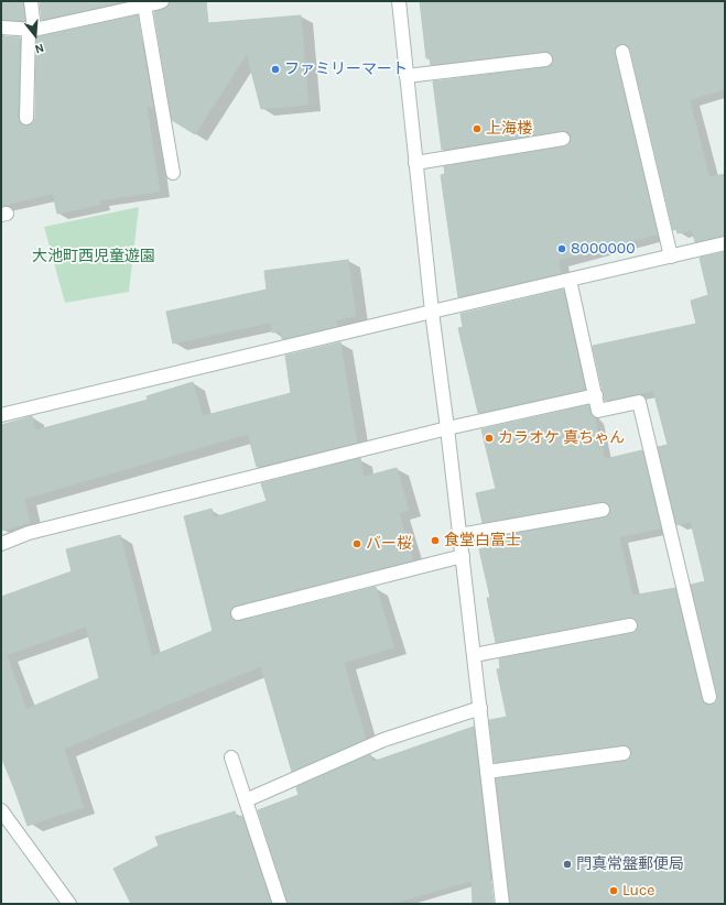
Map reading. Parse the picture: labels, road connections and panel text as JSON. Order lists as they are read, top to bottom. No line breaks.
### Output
{"parks":["大池町西児童遊園"],"places":["ファミリーマート","上海楼","8000000","カラオケ 真ちゃん","食堂白富士","バー桜","門真常盤郵便局","Luce"],"north":"bottom"}
